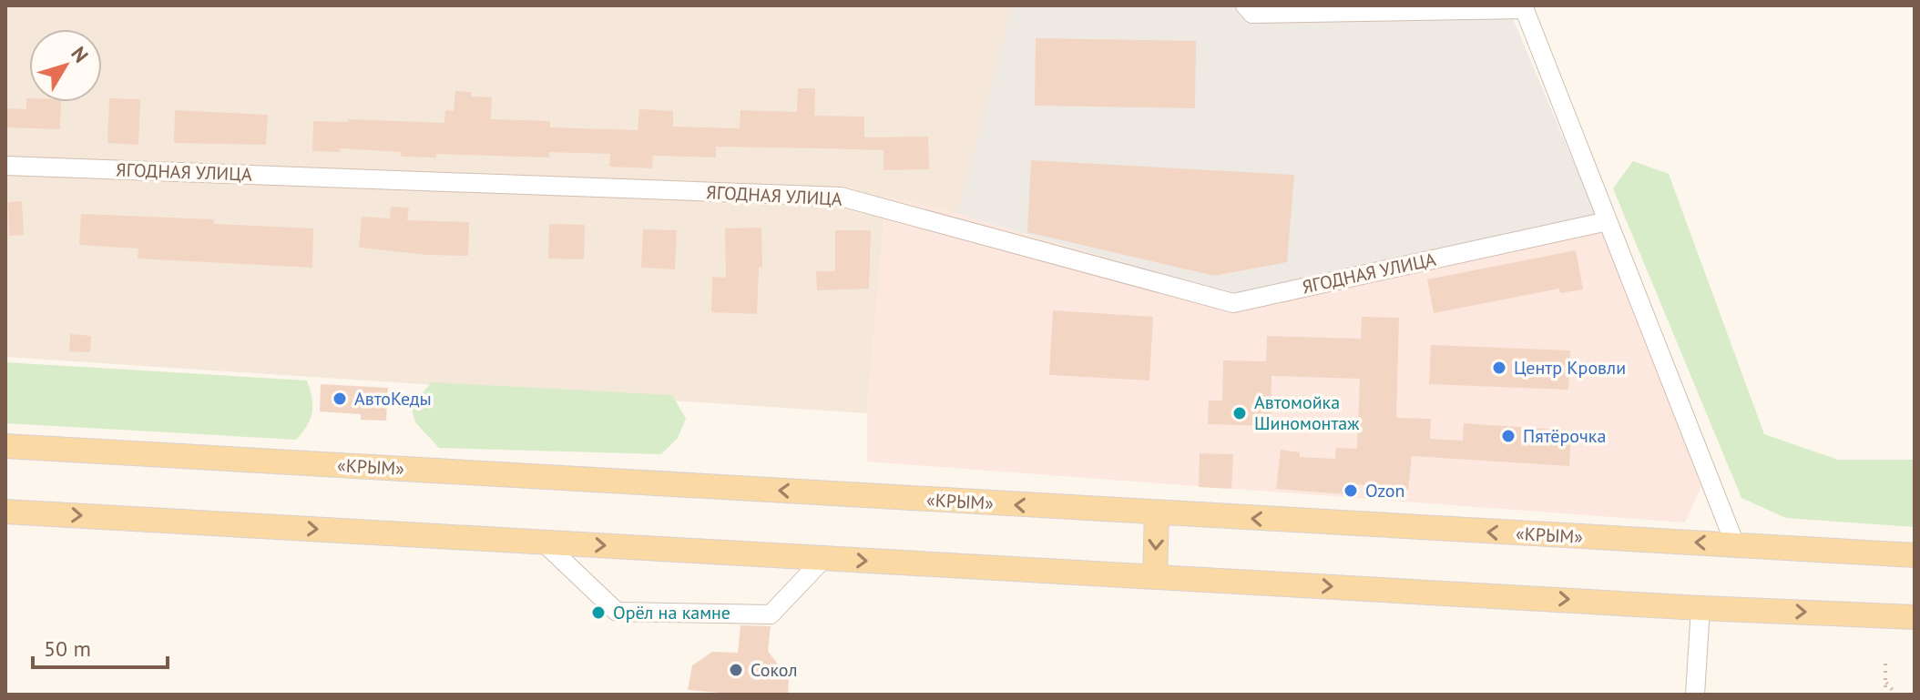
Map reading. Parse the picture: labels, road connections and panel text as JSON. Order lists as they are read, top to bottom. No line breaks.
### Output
{"streets":{"main road":["«КРЫМ»"],"street":["ЯГОДНАЯ УЛИЦА"]},"places":["Центр Кровли","АвтоКеды","Автомойка Шиномонтаж","Пятёрочка","Ozon","Орёл на камне","Сокол"],"scale_bar":"50 m","north":"top right"}
